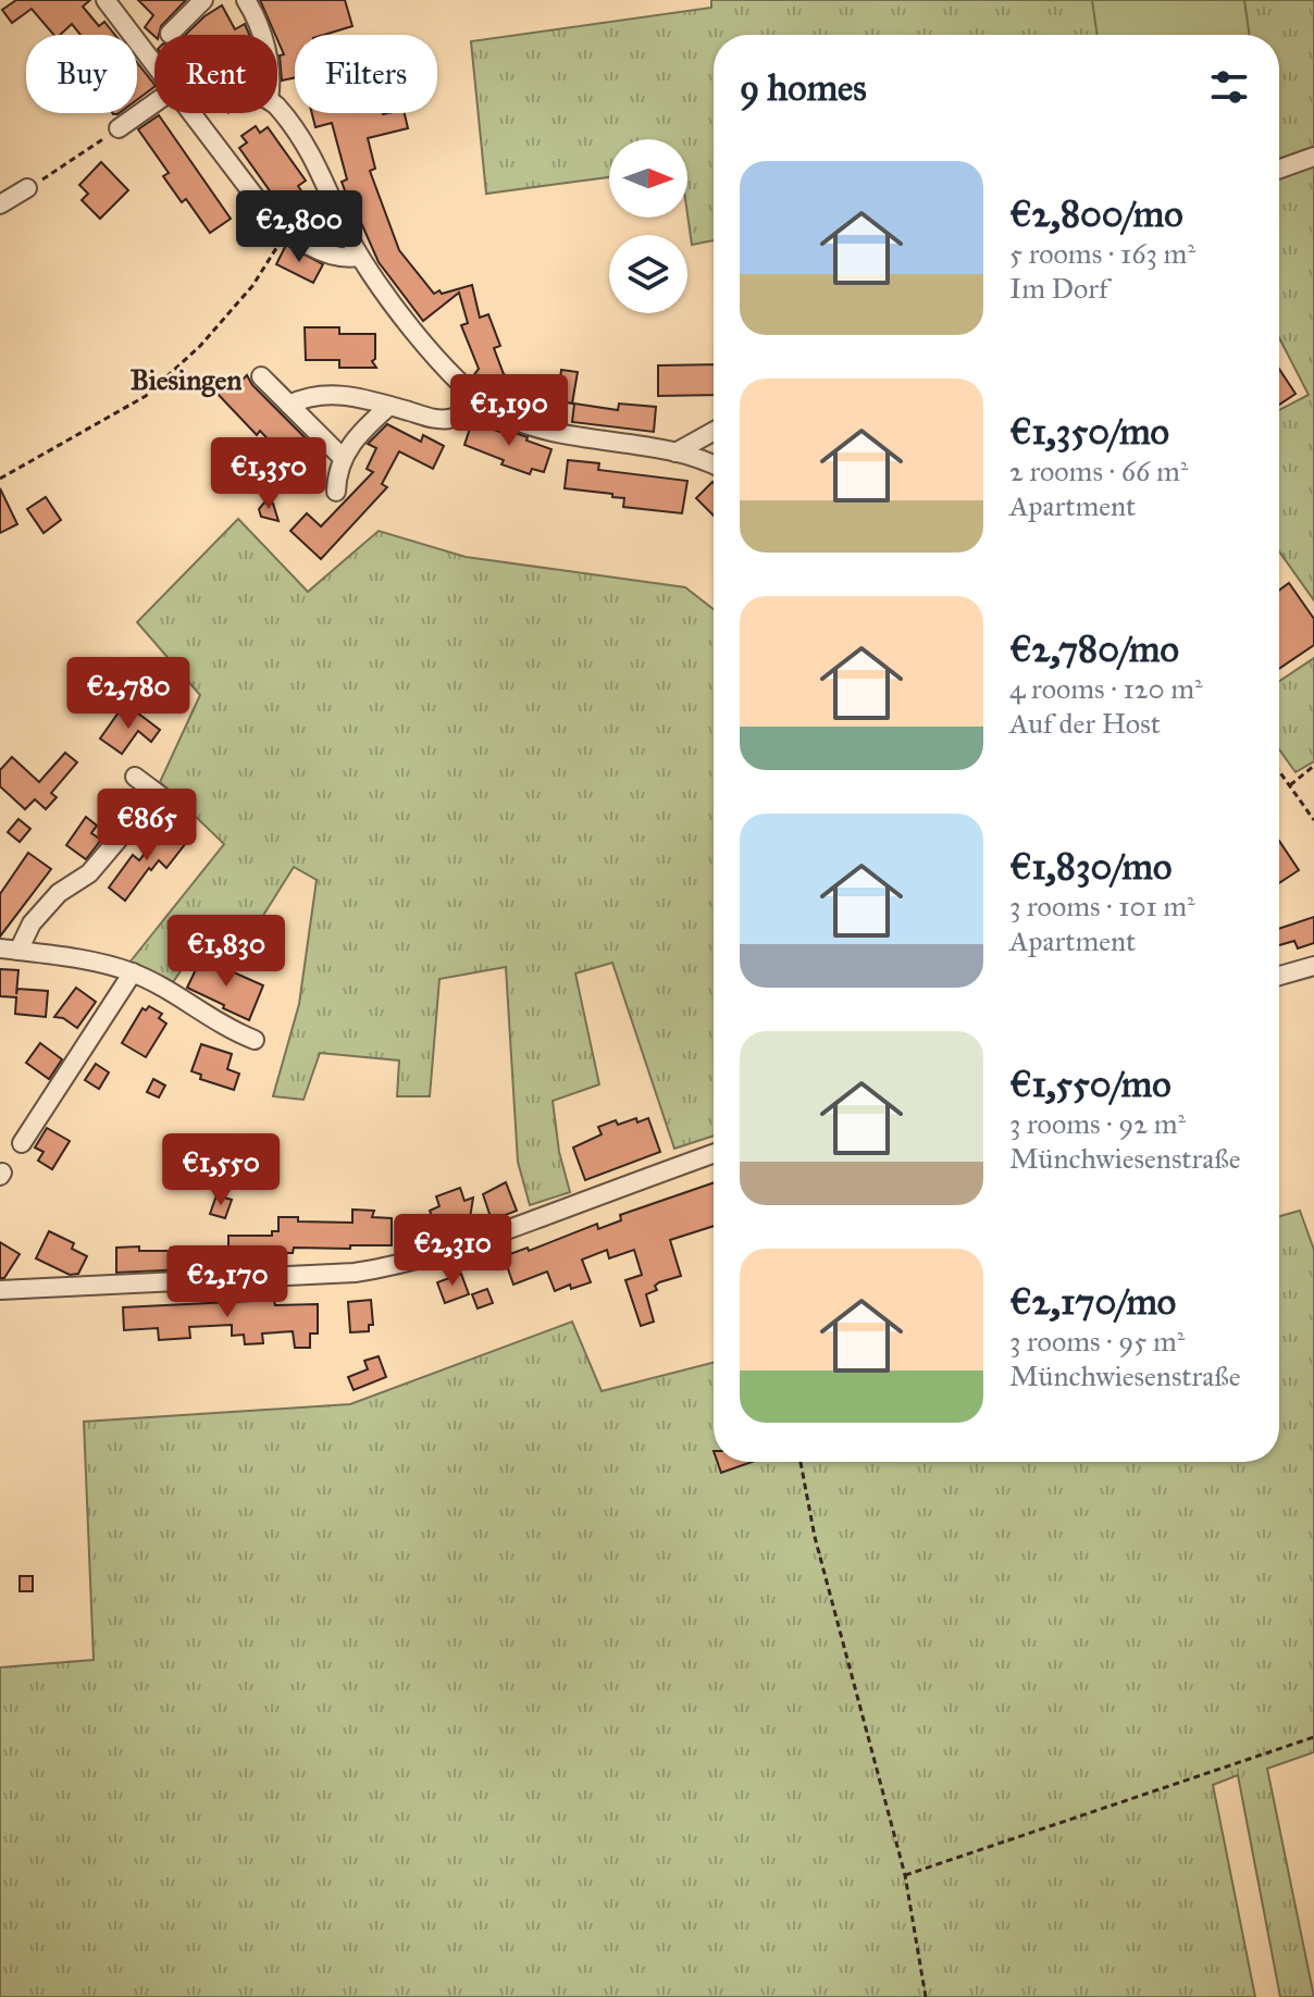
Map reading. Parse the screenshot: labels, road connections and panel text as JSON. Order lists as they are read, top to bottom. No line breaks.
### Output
{"districts":["Biesingen"],"north":"right","page":{"chip":["Buy","Rent","Filters"],"heading":"9 homes","list":[{"name":"€2,800/mo","note":"5 rooms · 163 m² · Im Dorf"},{"name":"€1,350/mo","note":"2 rooms · 66 m² · Apartment"},{"name":"€2,780/mo","note":"4 rooms · 120 m² · Auf der Host"},{"name":"€1,830/mo","note":"3 rooms · 101 m² · Apartment"},{"name":"€1,550/mo","note":"3 rooms · 92 m² · Münchwiesenstraße"},{"name":"€2,170/mo","note":"3 rooms · 95 m² · Münchwiesenstraße"}],"price":["€2,800","€1,190","€1,350","€2,780","€865","€1,830","€1,550","€2,310","€2,170"]}}
